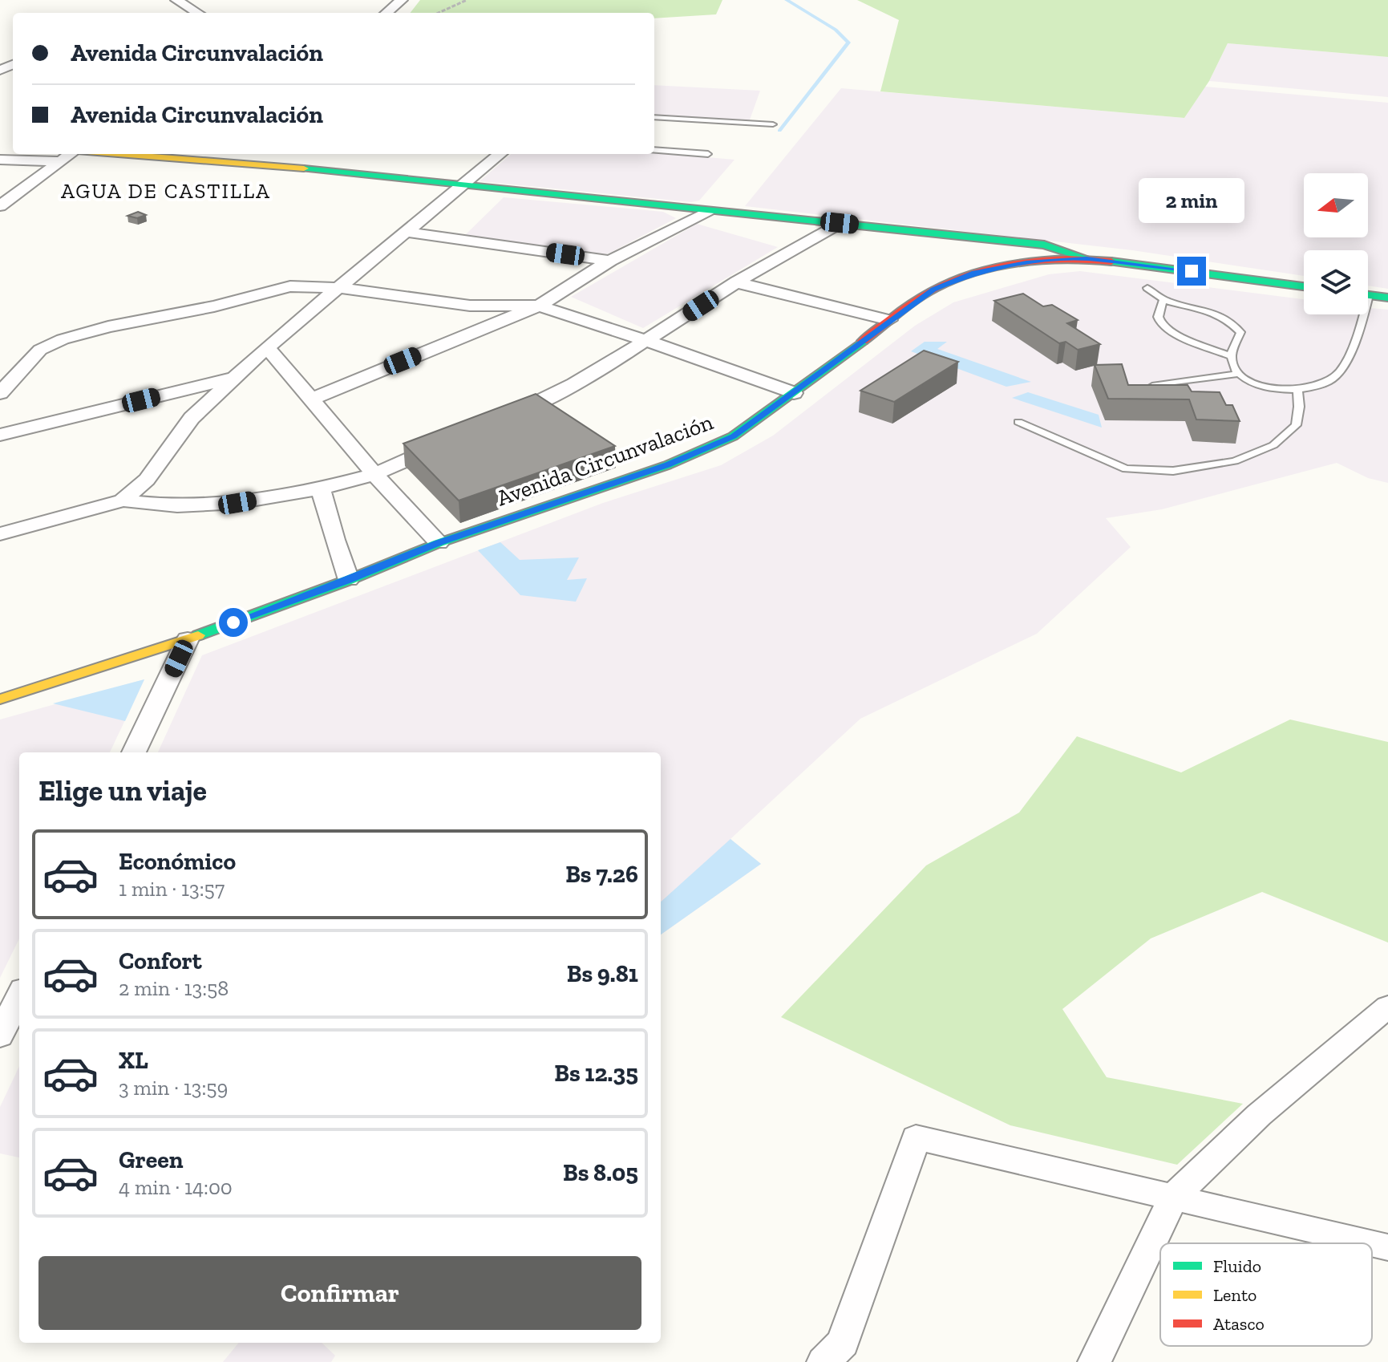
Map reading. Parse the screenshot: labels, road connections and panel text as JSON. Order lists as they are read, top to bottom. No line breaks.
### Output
{"streets":{"main road":["Avenida Circunvalación"]},"districts":["AGUA DE CASTILLA"],"legend":["Fluido","Lento","Atasco"],"north":"left","page":{"banner":["Avenida Circunvalación","Avenida Circunvalación"],"bubble":"2 min","heading":"Elige un viaje","list":[{"name":"Económico","note":"1 min · 13:57","value":"Bs 7.26"},{"name":"Confort","note":"2 min · 13:58","value":"Bs 9.81"},{"name":"XL","note":"3 min · 13:59","value":"Bs 12.35"},{"name":"Green","note":"4 min · 14:00","value":"Bs 8.05"}],"buttons":"Confirmar"}}
